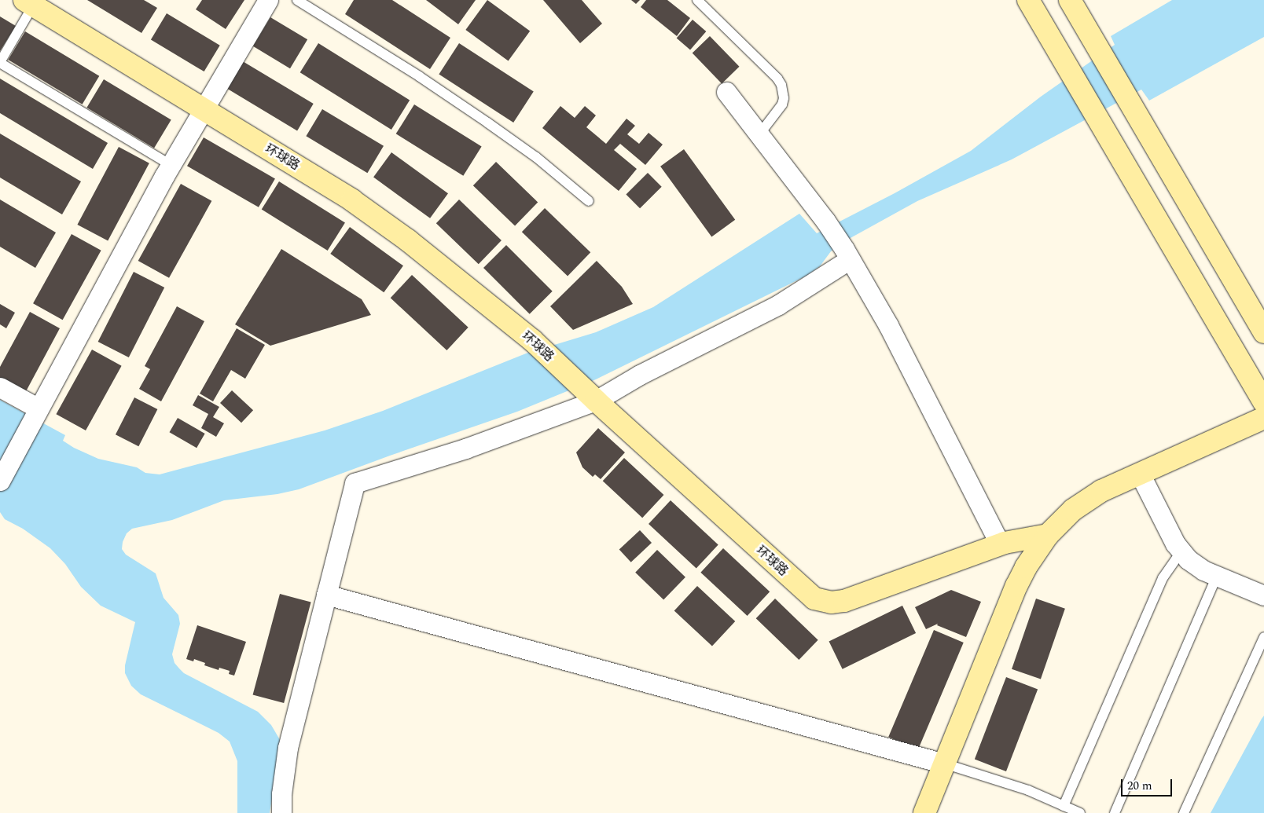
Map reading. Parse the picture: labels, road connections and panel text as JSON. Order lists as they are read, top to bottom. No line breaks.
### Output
{"streets":{"street":["环球路"]},"scale_bar":"20 m"}
